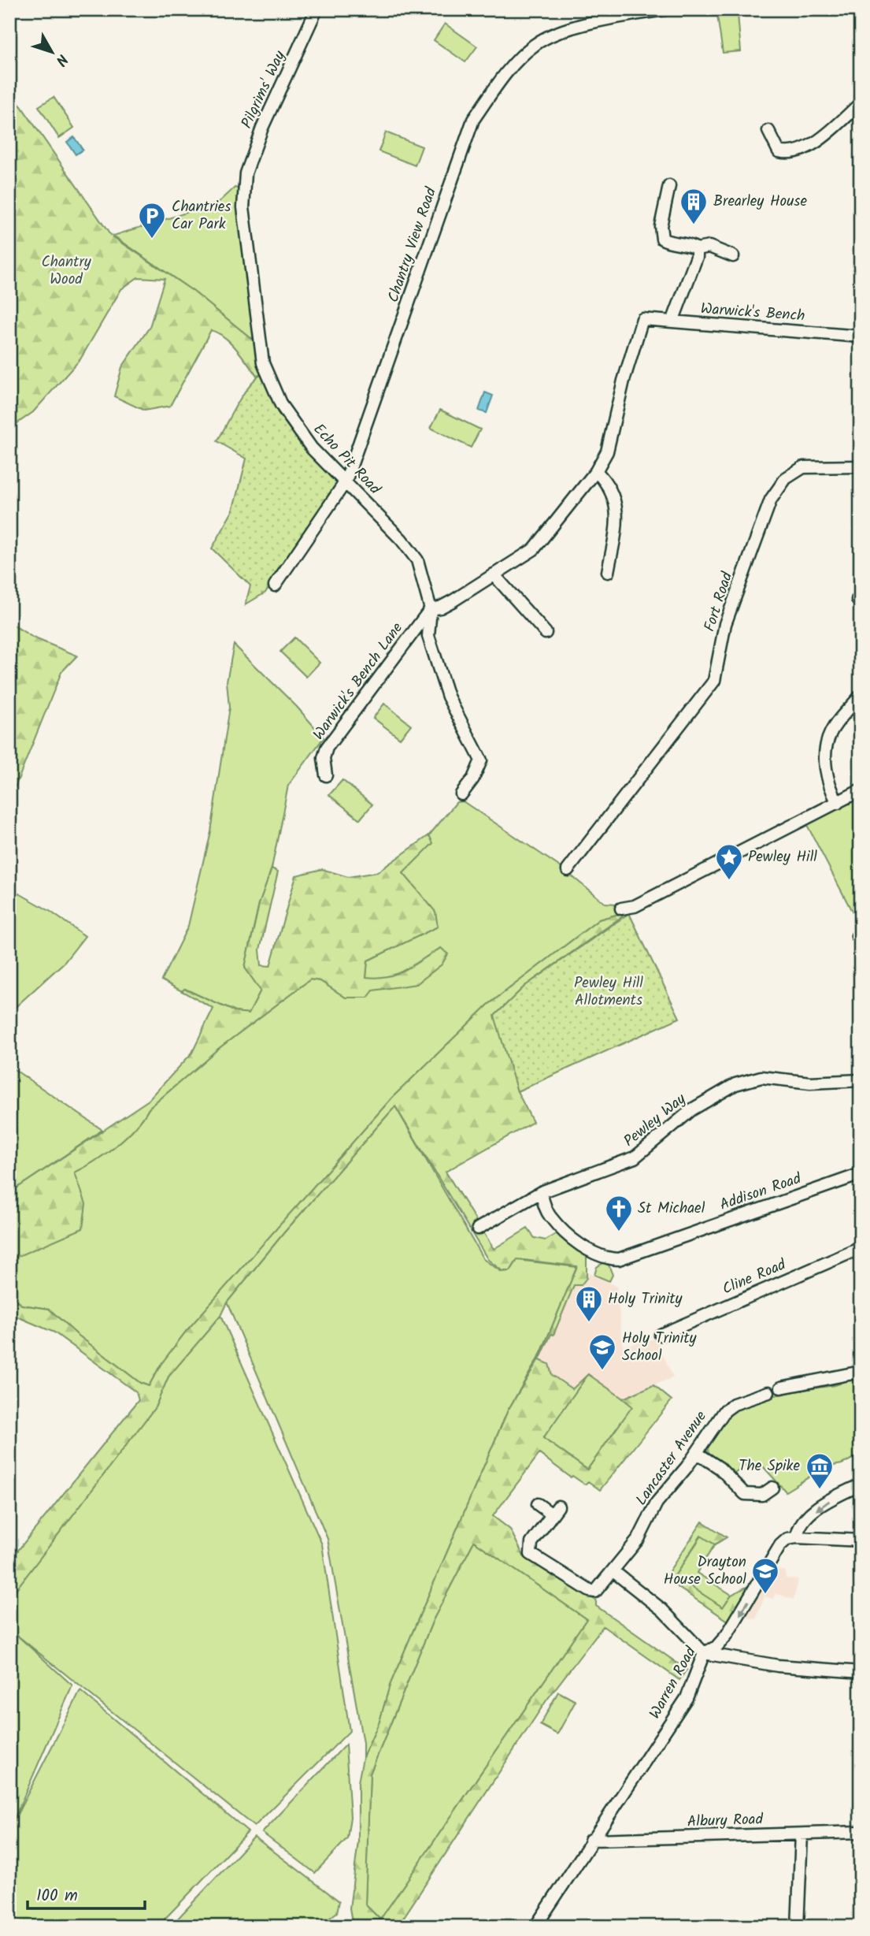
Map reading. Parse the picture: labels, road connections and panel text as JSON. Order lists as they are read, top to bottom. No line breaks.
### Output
{"streets":{"street":["Pilgrims' Way","Chantry View Road","Warwick's Bench","Echo Pit Road","Fort Road","Warwick's Bench Lane","Pewley Way","Addison Road","Cline Road","Lancaster Avenue","Warren Road","Albury Road"]},"crossings":[["Pilgrims' Way","Echo Pit Road"],["Chantry View Road","Echo Pit Road"],["Echo Pit Road","Warwick's Bench Lane"],["Pewley Way","Addison Road"],["Warren Road","Albury Road"]],"one_way":["Warren Road"],"parks":["Chantry Wood","Pewley Hill Allotments"],"places":{"building":["Brearley House","Holy Trinity"],"parking":["Chantries Car Park"],"place":["Pewley Hill"],"church":["St Michael"],"school or university":["Holy Trinity School","Drayton House School"],"museum":["The Spike"]},"scale_bar":"100 m","north":"bottom right"}
